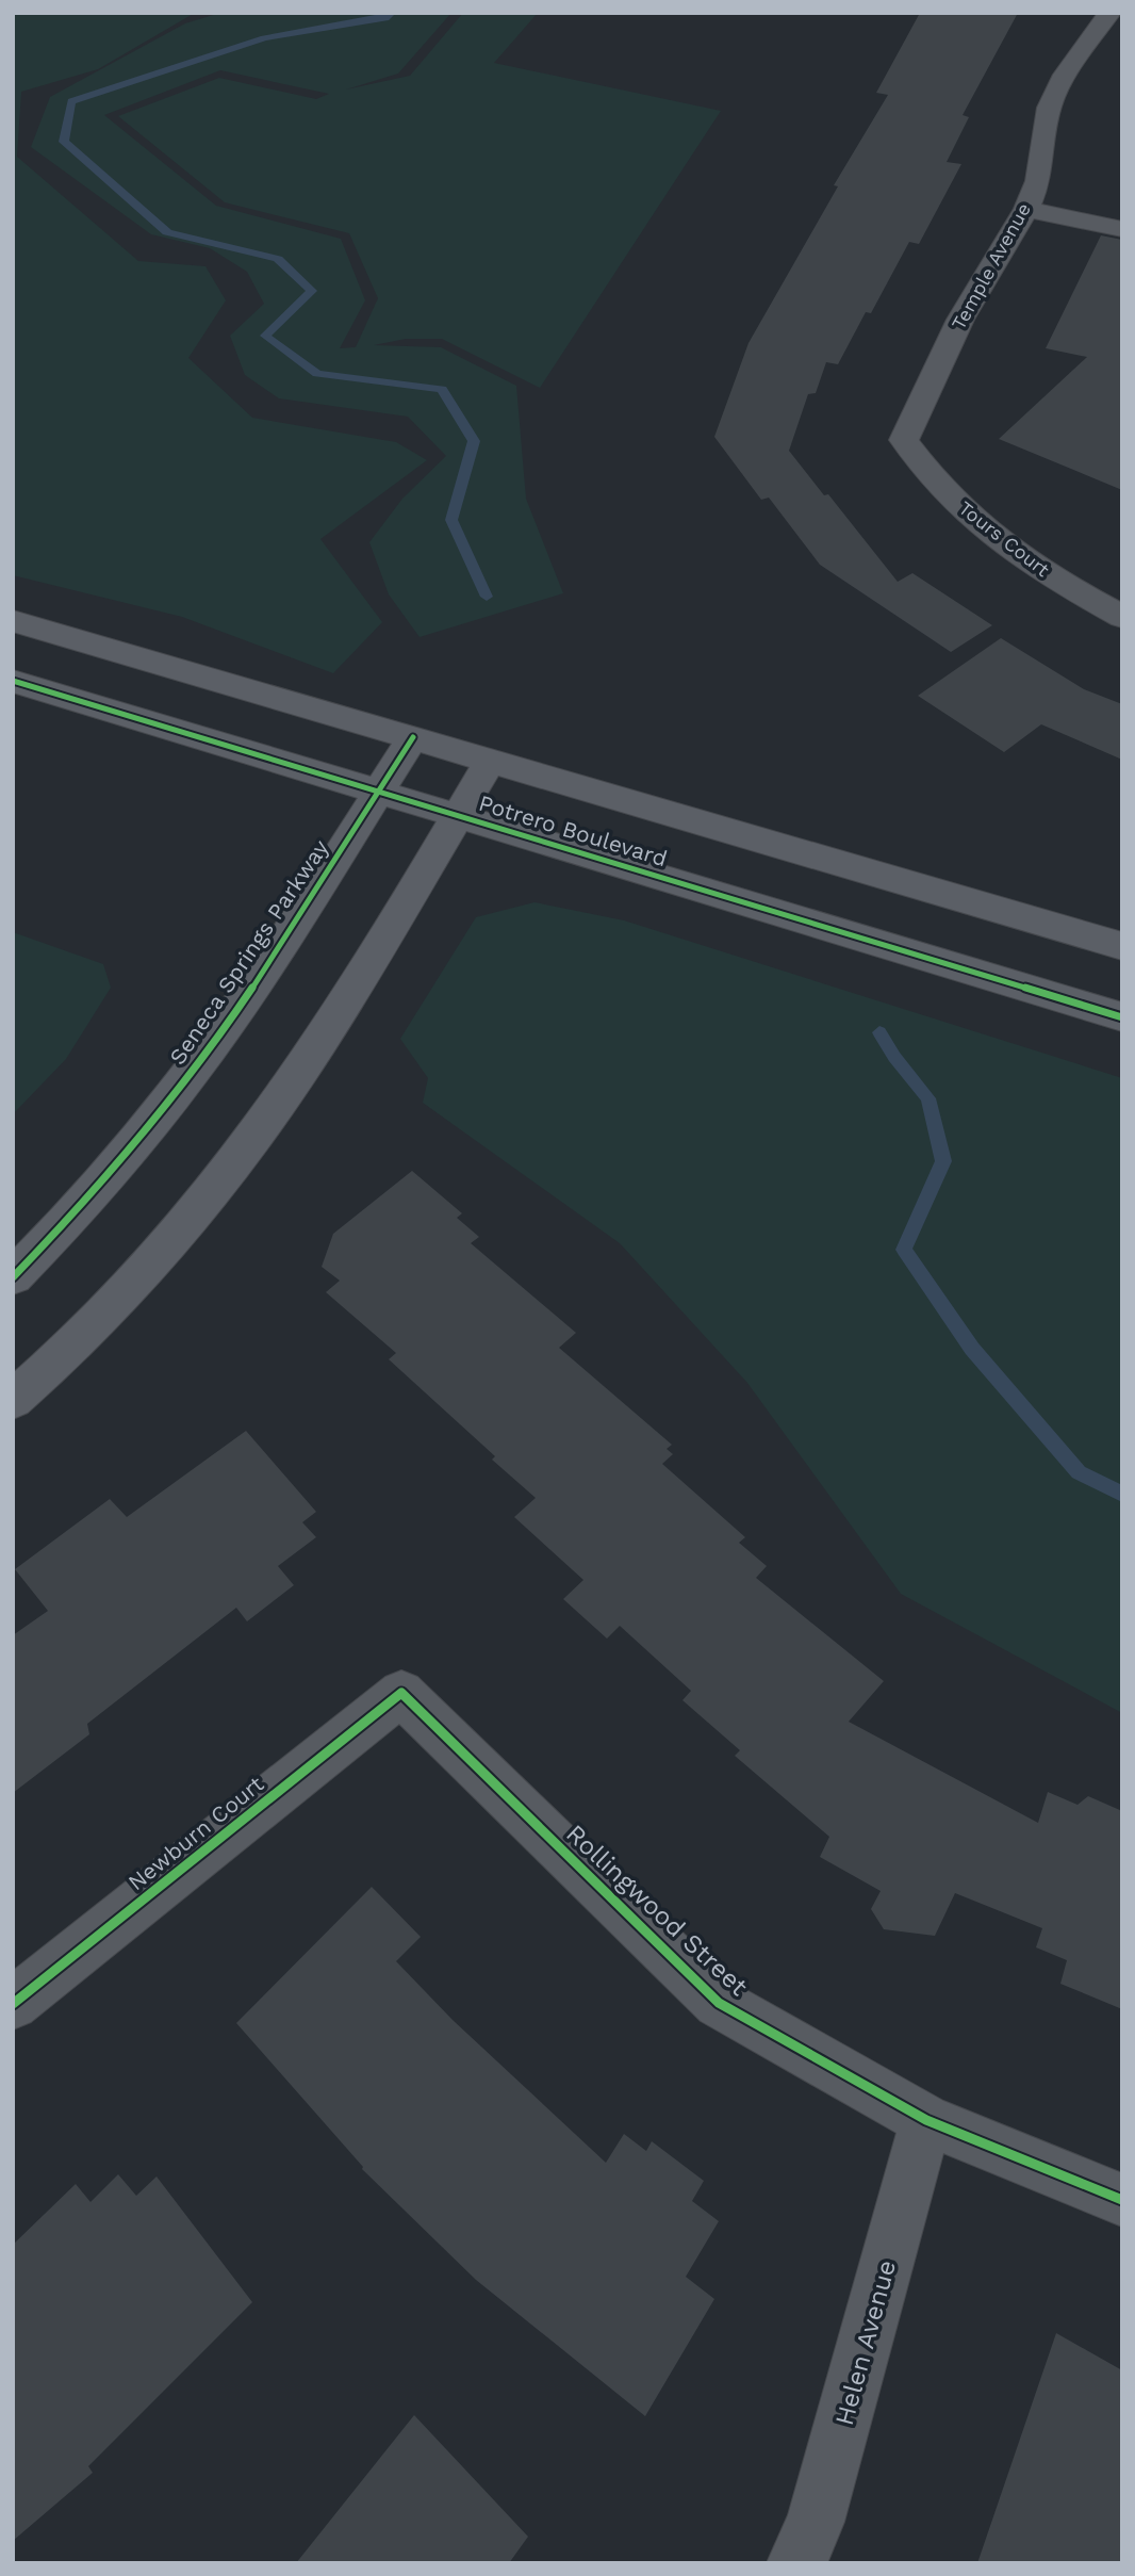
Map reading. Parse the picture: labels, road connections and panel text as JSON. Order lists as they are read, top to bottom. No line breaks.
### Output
{"streets":{"street":["Temple Avenue","Tours Court","Potrero Boulevard","Seneca Springs Parkway","Newburn Court","Rollingwood Street","Helen Avenue"]},"crossings":[["Temple Avenue","Tours Court"],["Potrero Boulevard","Seneca Springs Parkway"],["Newburn Court","Rollingwood Street"],["Rollingwood Street","Helen Avenue"]]}
